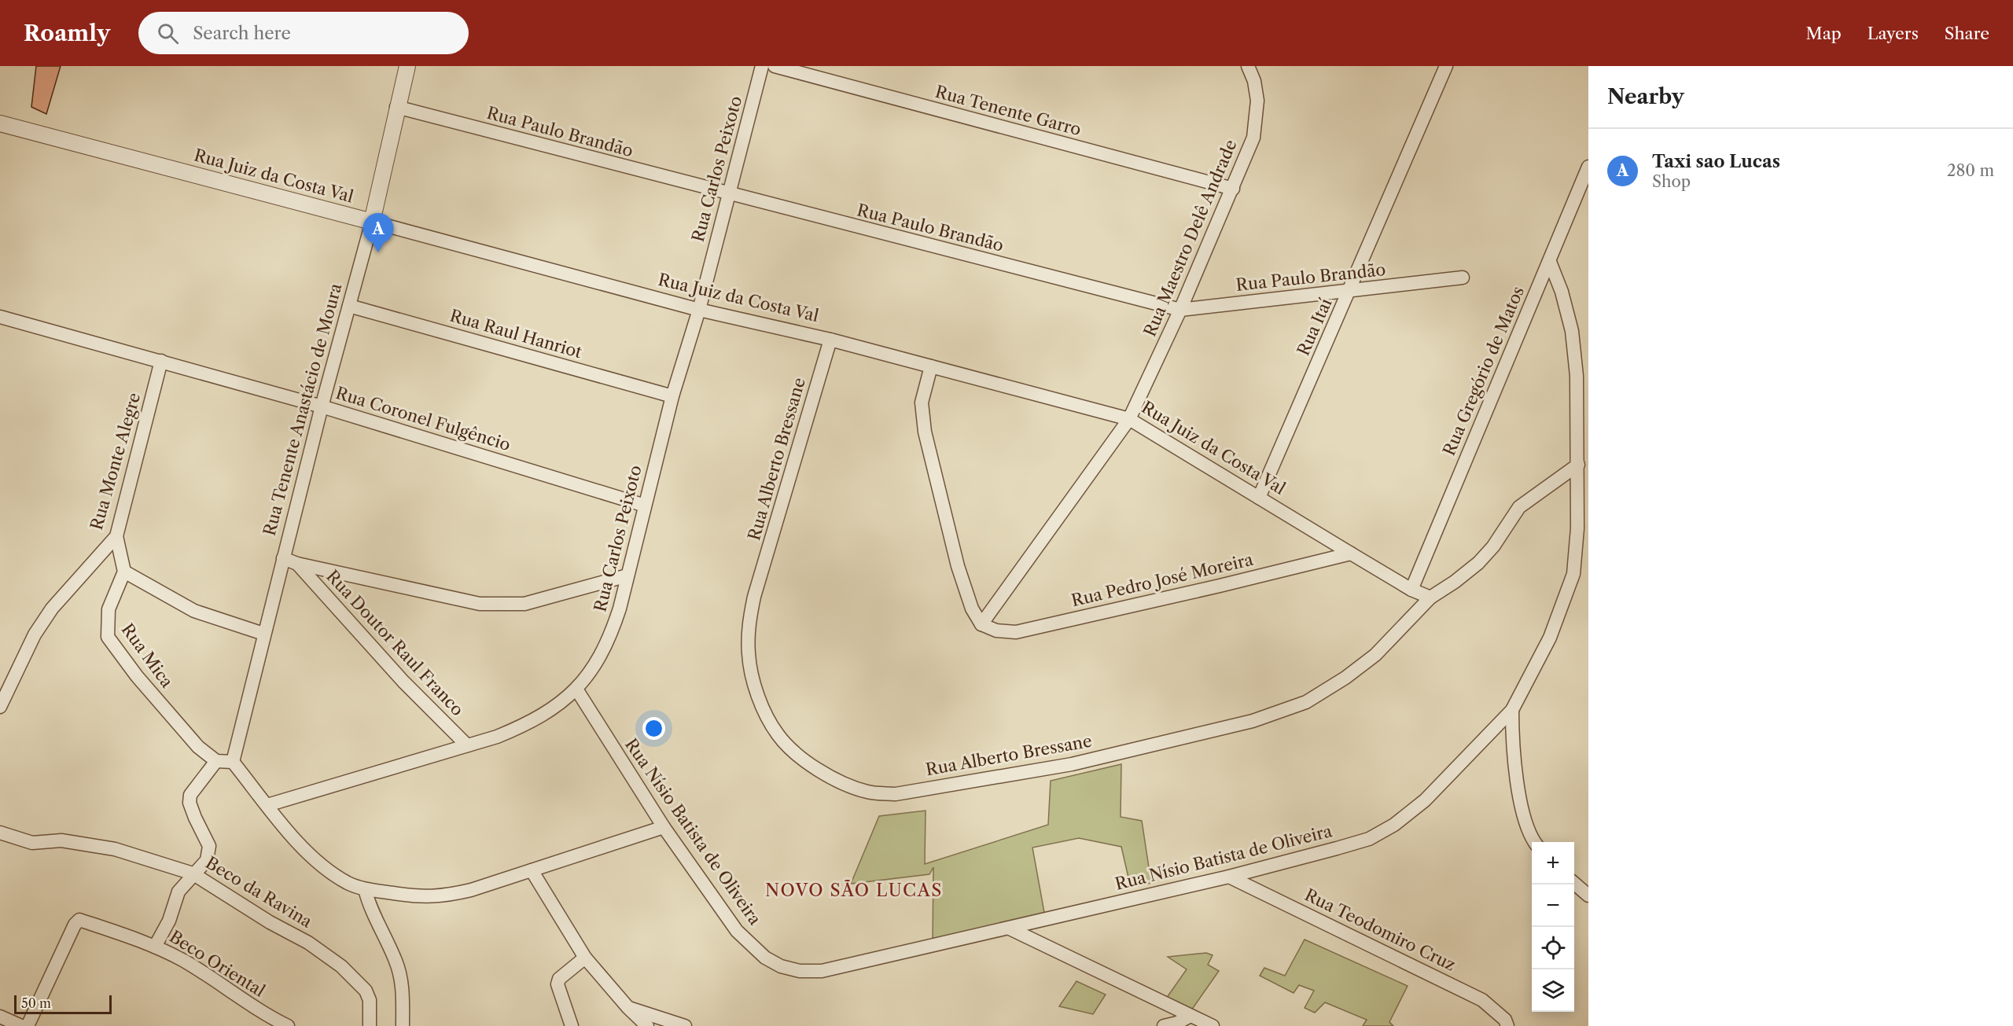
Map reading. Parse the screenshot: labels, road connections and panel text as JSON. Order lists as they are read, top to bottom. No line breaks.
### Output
{"streets":{"street":["Rua Tenente Garro","Rua Paulo Brandão","Rua Carlos Peixoto","Rua Juiz da Costa Val","Rua Maestro Delê Andrade","Rua Itaí","Rua Raul Hanriot","Rua Gregório de Matos","Rua Tenente Anastácio de Moura","Rua Coronel Fulgêncio","Rua Alberto Bressane","Rua Monte Alegre","Rua Pedro José Moreira","Rua Doutor Raul Franco","Rua Mica","Rua Nísio Batista de Oliveira","Beco da Ravina","Rua Teodomiro Cruz","Beco Oriental"]},"crossings":[["Rua Tenente Garro","Rua Maestro Delê Andrade"],["Rua Paulo Brandão","Rua Carlos Peixoto"],["Rua Paulo Brandão","Rua Maestro Delê Andrade"],["Rua Paulo Brandão","Rua Itaí"],["Rua Paulo Brandão","Rua Tenente Anastácio de Moura"],["Rua Carlos Peixoto","Rua Juiz da Costa Val"],["Rua Carlos Peixoto","Rua Raul Hanriot"],["Rua Carlos Peixoto","Rua Coronel Fulgêncio"],["Rua Carlos Peixoto","Rua Doutor Raul Franco"],["Rua Carlos Peixoto","Rua Nísio Batista de Oliveira"],["Rua Juiz da Costa Val","Rua Maestro Delê Andrade"],["Rua Juiz da Costa Val","Rua Itaí"],["Rua Juiz da Costa Val","Rua Gregório de Matos"],["Rua Juiz da Costa Val","Rua Tenente Anastácio de Moura"],["Rua Juiz da Costa Val","Rua Alberto Bressane"],["Rua Juiz da Costa Val","Rua Pedro José Moreira"],["Rua Maestro Delê Andrade","Rua Pedro José Moreira"],["Rua Raul Hanriot","Rua Tenente Anastácio de Moura"],["Rua Gregório de Matos","Rua Nísio Batista de Oliveira"],["Rua Tenente Anastácio de Moura","Rua Coronel Fulgêncio"],["Rua Coronel Fulgêncio","Rua Monte Alegre"],["Rua Alberto Bressane","Rua Nísio Batista de Oliveira"],["Rua Nísio Batista de Oliveira","Rua Teodomiro Cruz"]],"districts":["NOVO SÃO LUCAS"],"scale_bar":"50 m","page":{"header":"Roamly","search":"Search here","nav":["Map","Layers","Share"],"heading":"Nearby","list":[{"mark":"A","name":"Taxi sao Lucas","note":"Shop","value":"280 m"}],"pins":"A","map_buttons":["+","−"],"scale":"50 m"}}
